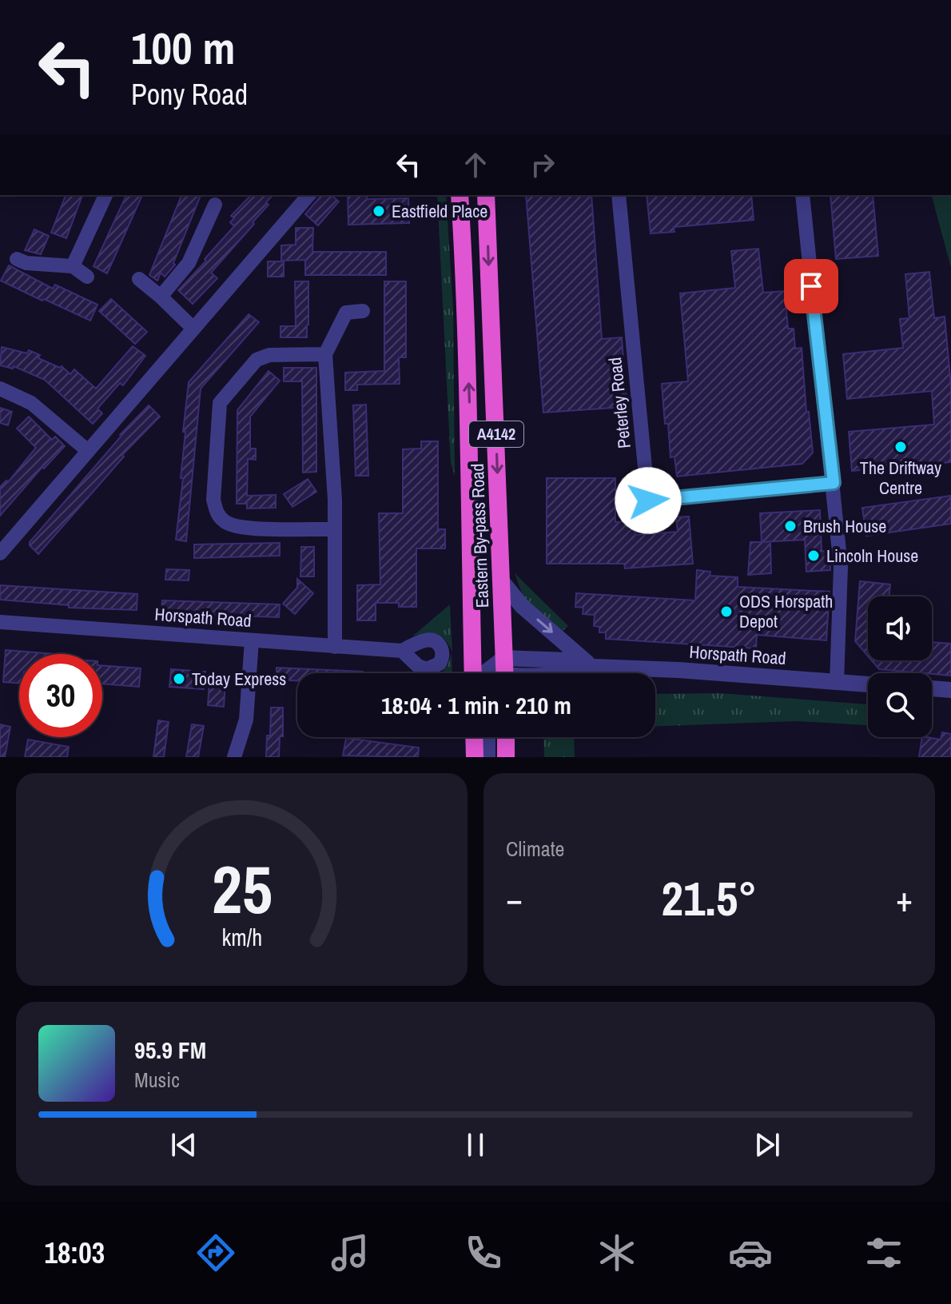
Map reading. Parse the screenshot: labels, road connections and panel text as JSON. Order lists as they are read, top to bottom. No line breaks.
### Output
{"streets":{"highway":["A4142","Eastern By-pass Road"],"street":["Peterley Road","Horspath Road"]},"places":["Eastfield Place","The Driftway Centre","Brush House","Lincoln House","ODS Horspath Depot","Today Express"],"page":{"turn":["100 m","Pony Road"],"limit":"30","trip":"18:04 · 1 min · 210 m","tile":"Climate","heat":["−","21.5°","+"],"song":["95.9 FM","Music"],"tabs":"18:03","gauge":["25","km/h"]}}
